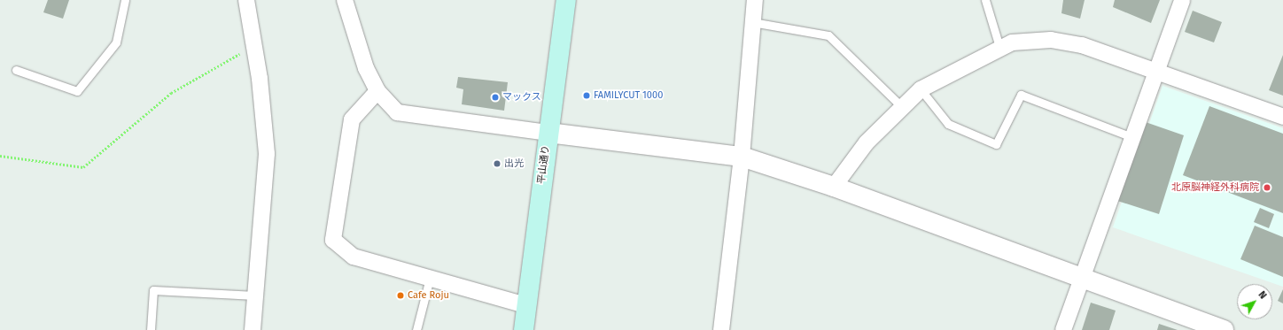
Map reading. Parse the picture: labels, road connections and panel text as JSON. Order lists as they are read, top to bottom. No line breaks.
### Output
{"streets":{"main road":["平山通り"]},"places":["FAMILYCUT 1000","マックス","出光","北原脳神経外科病院","Cafe Roju"],"north":"top right"}
